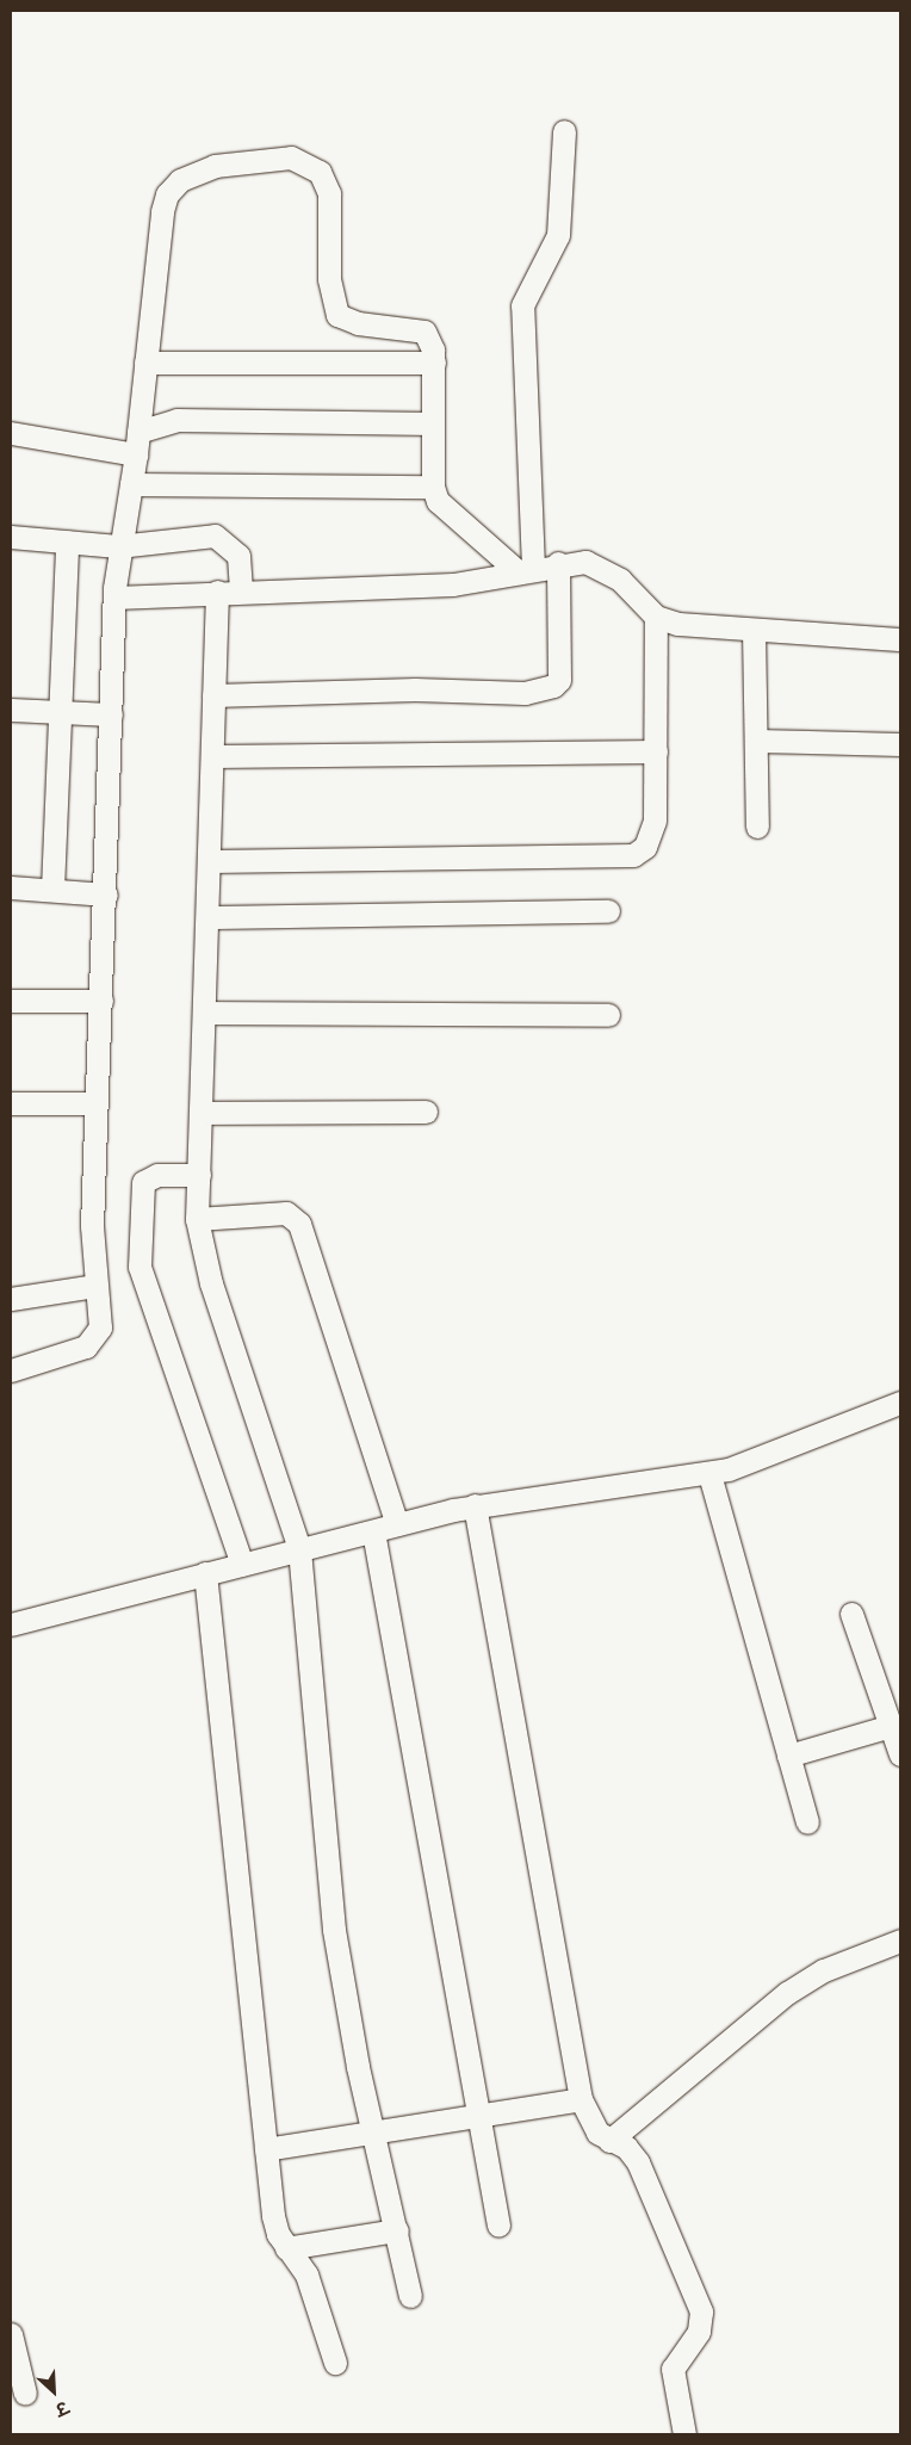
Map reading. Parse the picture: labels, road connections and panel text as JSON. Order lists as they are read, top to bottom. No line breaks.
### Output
{"north":"bottom right"}
